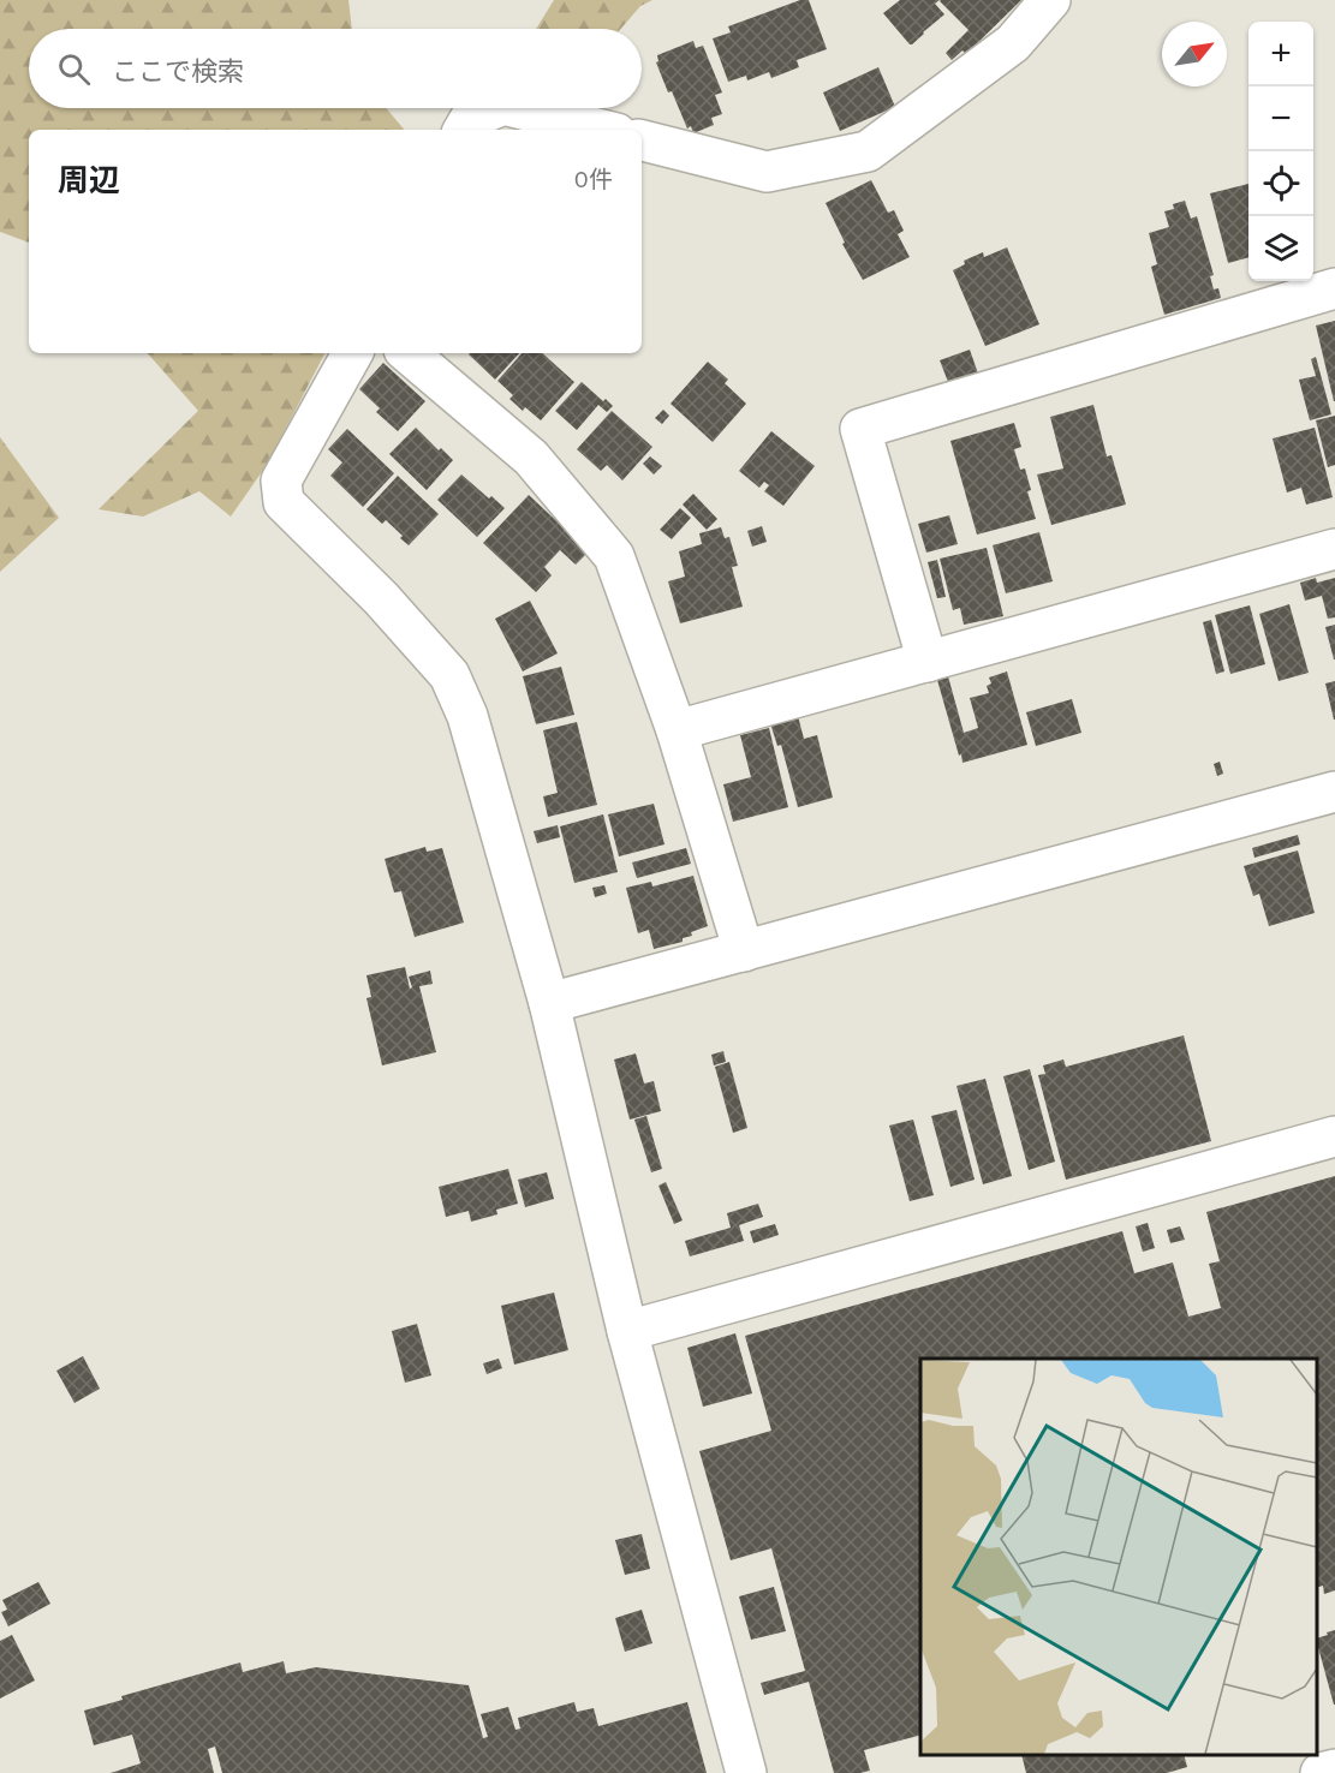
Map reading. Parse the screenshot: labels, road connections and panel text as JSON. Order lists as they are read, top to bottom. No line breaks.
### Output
{"north":"top right","page":{"map_buttons":["+","−"],"search":"ここで検索","heading":["周辺","0件"]}}
